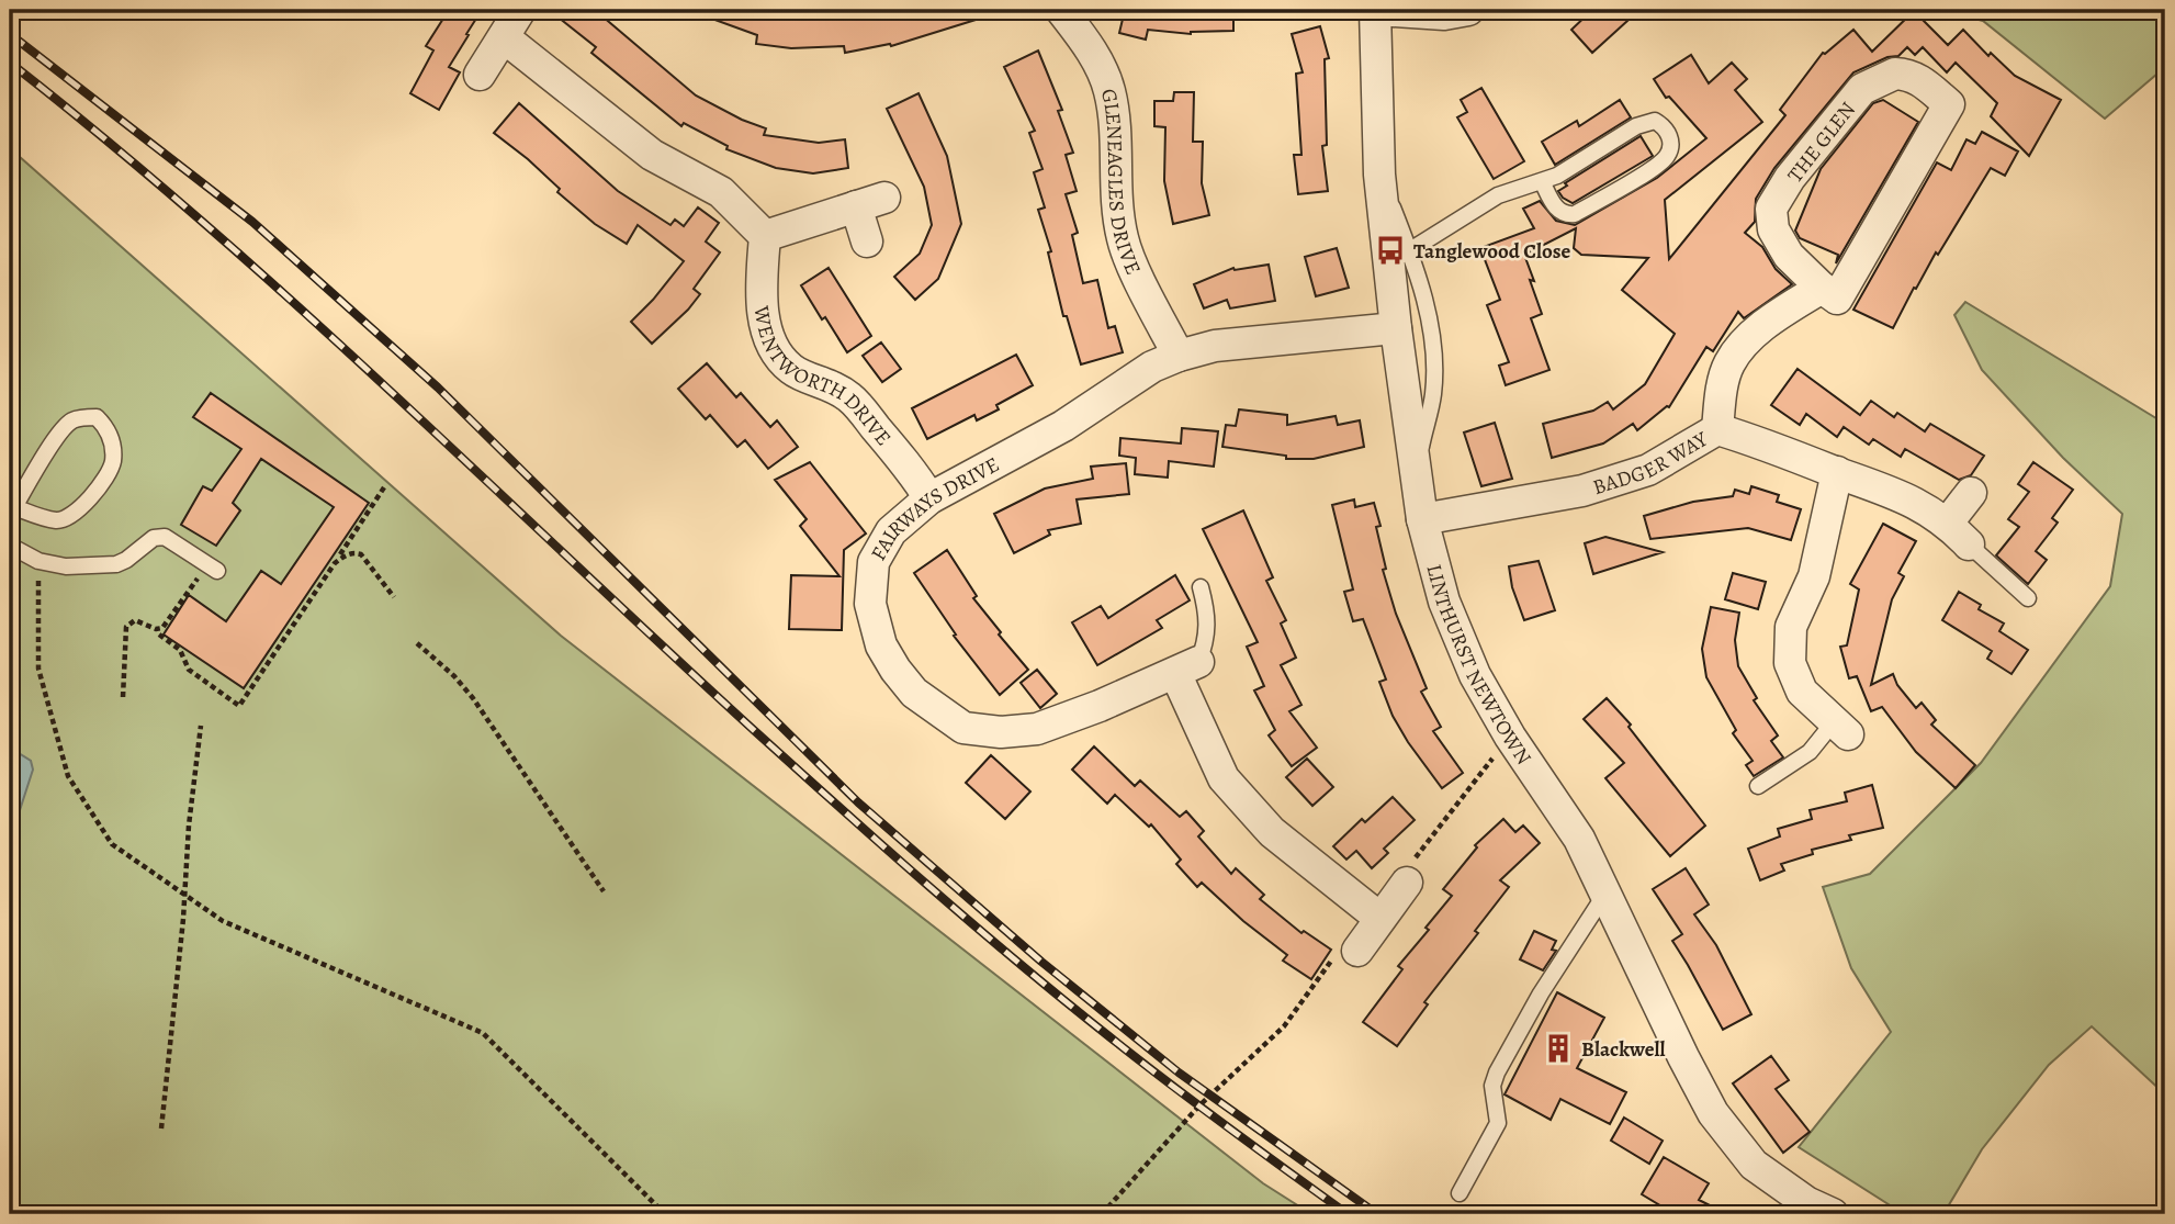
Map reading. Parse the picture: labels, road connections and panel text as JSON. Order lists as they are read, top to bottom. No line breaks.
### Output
{"streets":{"street":["THE GLEN","GLENEAGLES DRIVE","WENTWORTH DRIVE","BADGER WAY","FAIRWAYS DRIVE","LINTHURST NEWTOWN"]},"crossings":[["THE GLEN","BADGER WAY"],["GLENEAGLES DRIVE","FAIRWAYS DRIVE"],["WENTWORTH DRIVE","FAIRWAYS DRIVE"],["BADGER WAY","LINTHURST NEWTOWN"],["FAIRWAYS DRIVE","LINTHURST NEWTOWN"]],"places":{"bus stop":["Tanglewood Close"],"building":["Blackwell"]}}
